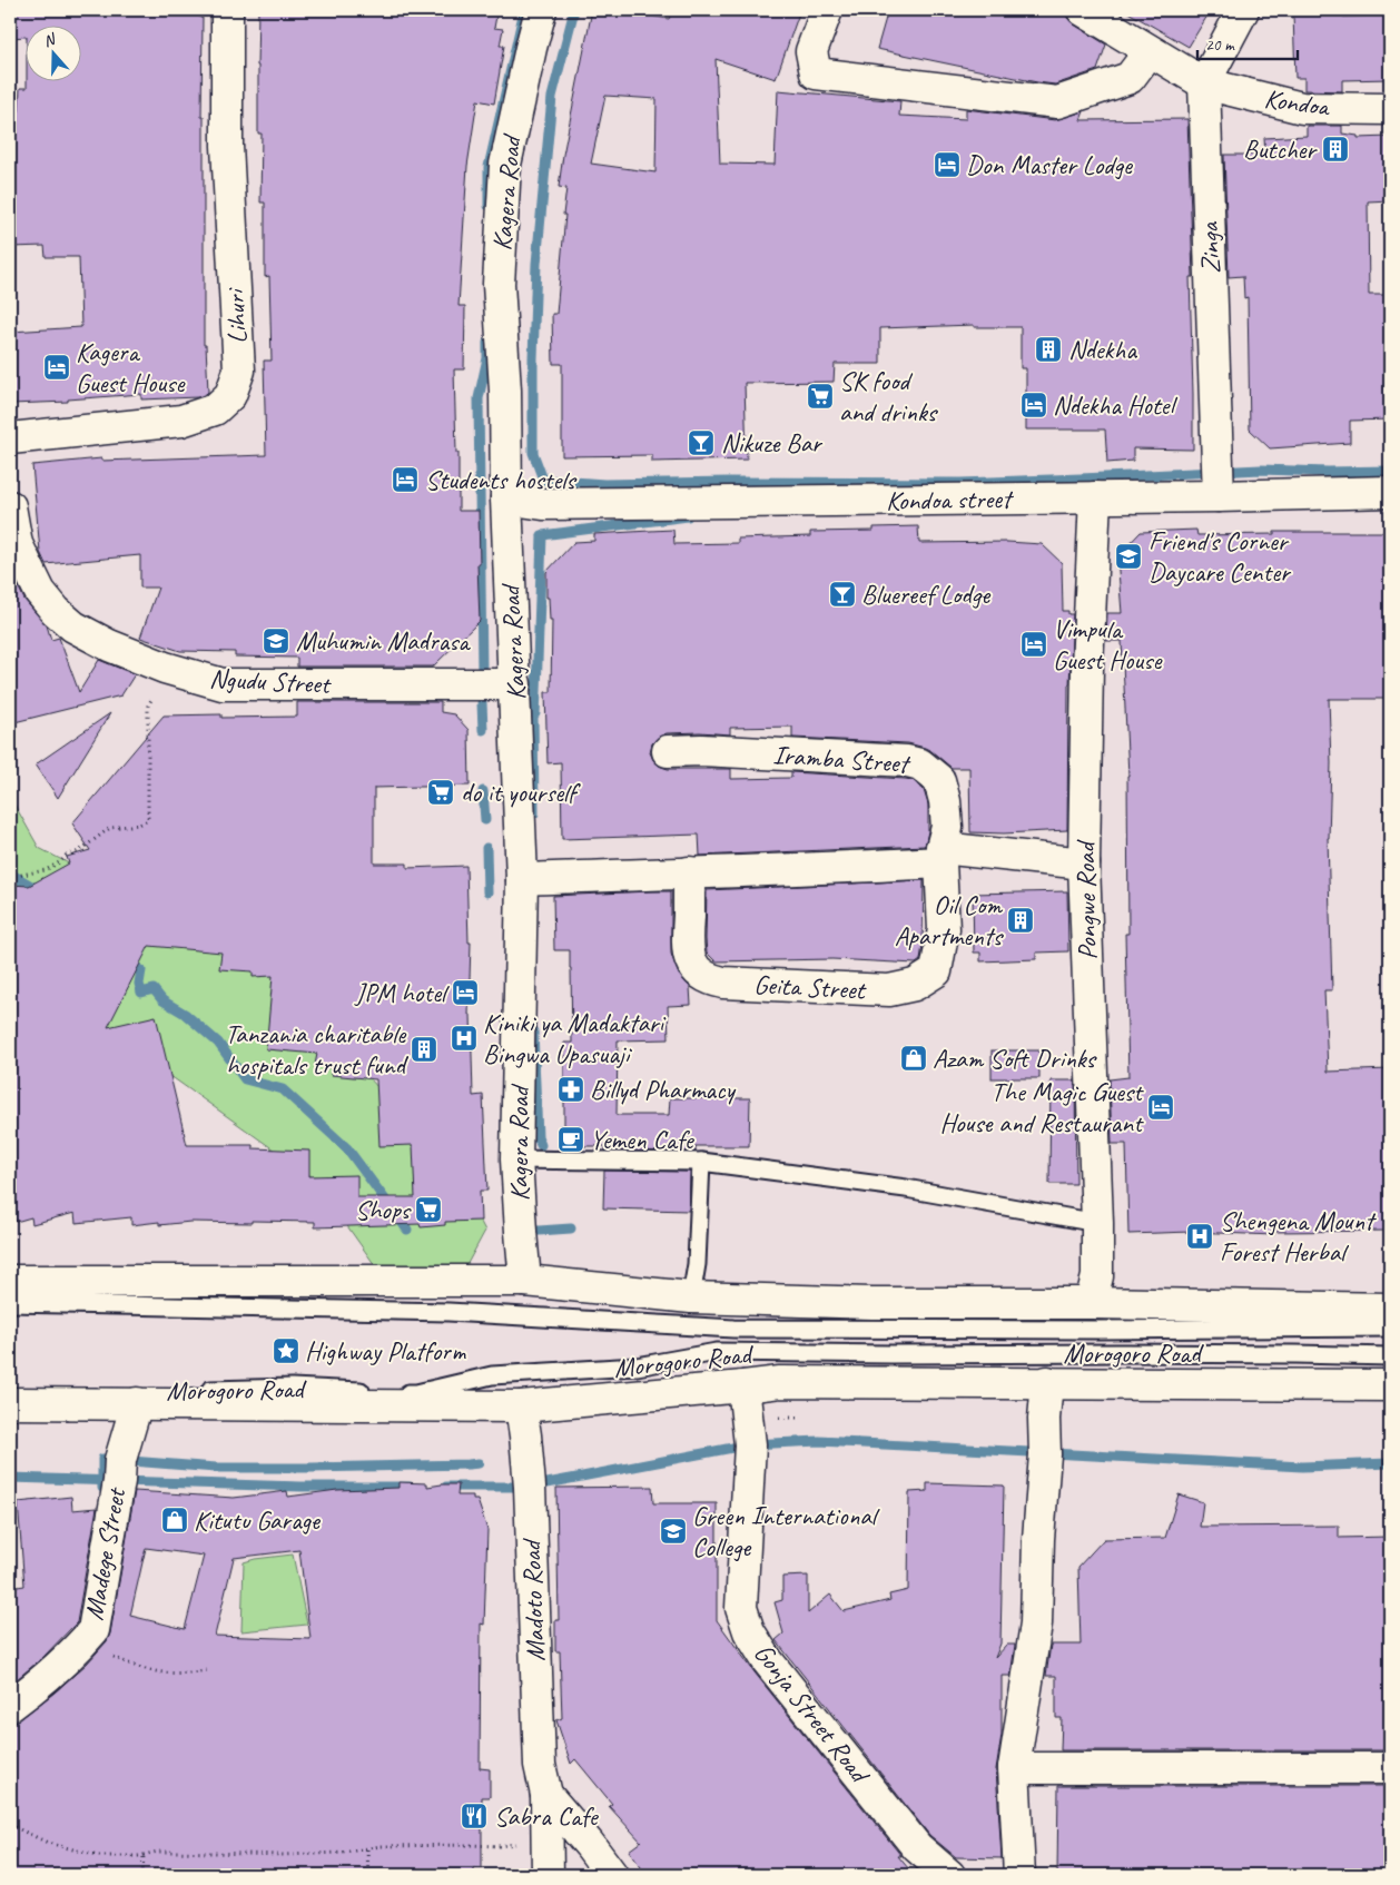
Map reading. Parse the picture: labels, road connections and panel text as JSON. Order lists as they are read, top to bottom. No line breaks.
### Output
{"streets":{"main road":["Kondoa","Kagera Road","Zinga","Lihuri","Kondoa street","Ngudu Street","Iramba Street","Pongwe Road","Geita Street","Morogoro Road","Madege Street","Madoto Road","Gonja Street Road"]},"crossings":[["Kondoa","Zinga"],["Kagera Road","Kondoa street"],["Kagera Road","Ngudu Street"],["Kagera Road","Morogoro Road"],["Zinga","Kondoa street"],["Kondoa street","Pongwe Road"],["Iramba Street","Geita Street"],["Pongwe Road","Morogoro Road"],["Morogoro Road","Madege Street"],["Morogoro Road","Madoto Road"],["Morogoro Road","Gonja Street Road"]],"places":{"building":["Butcher","Ndekha","Oil Com Apartments","Tanzania charitable hospitals trust fund"],"hotel":["Don Master Lodge","Kagera Guest House","Ndekha Hotel","Students hostels","Vimpula Guest House","JPM hotel","The Magic Guest House and Restaurant"],"supermarket":["SK food and drinks","do it yourself","Shops"],"bar":["Nikuze Bar","Bluereef Lodge"],"school or university":["Friend's Corner Daycare Center","Muhumin Madrasa","Green International College"],"hospital":["Kiniki ya Madaktari Bingwa Upasuaji","Shengena Mount Forest Herbal"],"shop":["Azam Soft Drinks","Kitutu Garage"],"pharmacy":["Billyd Pharmacy"],"cafe":["Yemen Cafe"],"place":["Highway Platform"],"restaurant":["Sabra Cafe"]},"scale_bar":"20 m","north":"top"}
